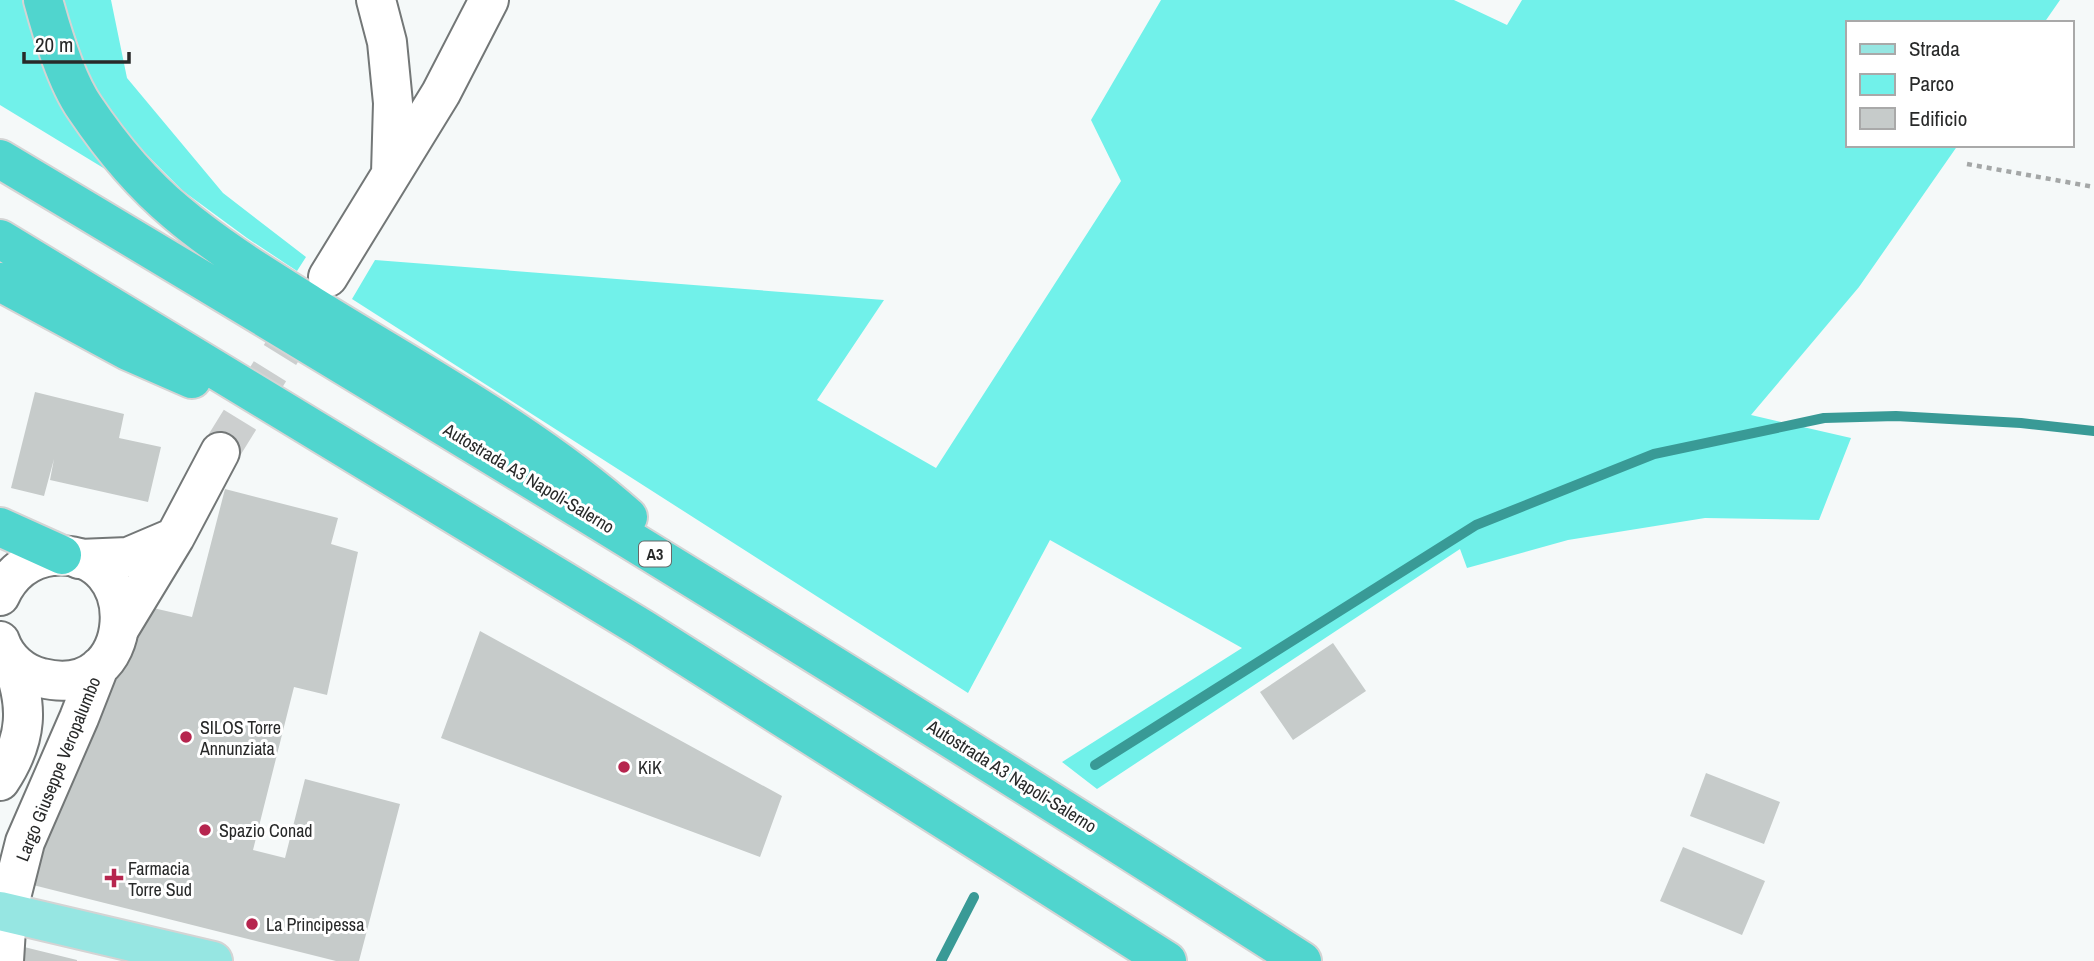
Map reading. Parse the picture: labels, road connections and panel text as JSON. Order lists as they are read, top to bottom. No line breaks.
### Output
{"streets":{"highway":["Autostrada A3 Napoli-Salerno","A3"],"street":["Largo Giuseppe Veropalumbo"]},"places":{"other":["SILOS Torre Annunziata","KiK","Spazio Conad","La Principessa"],"health":["Farmacia Torre Sud"]},"legend":["Strada","Parco","Edificio"],"scale_bar":"20 m"}
